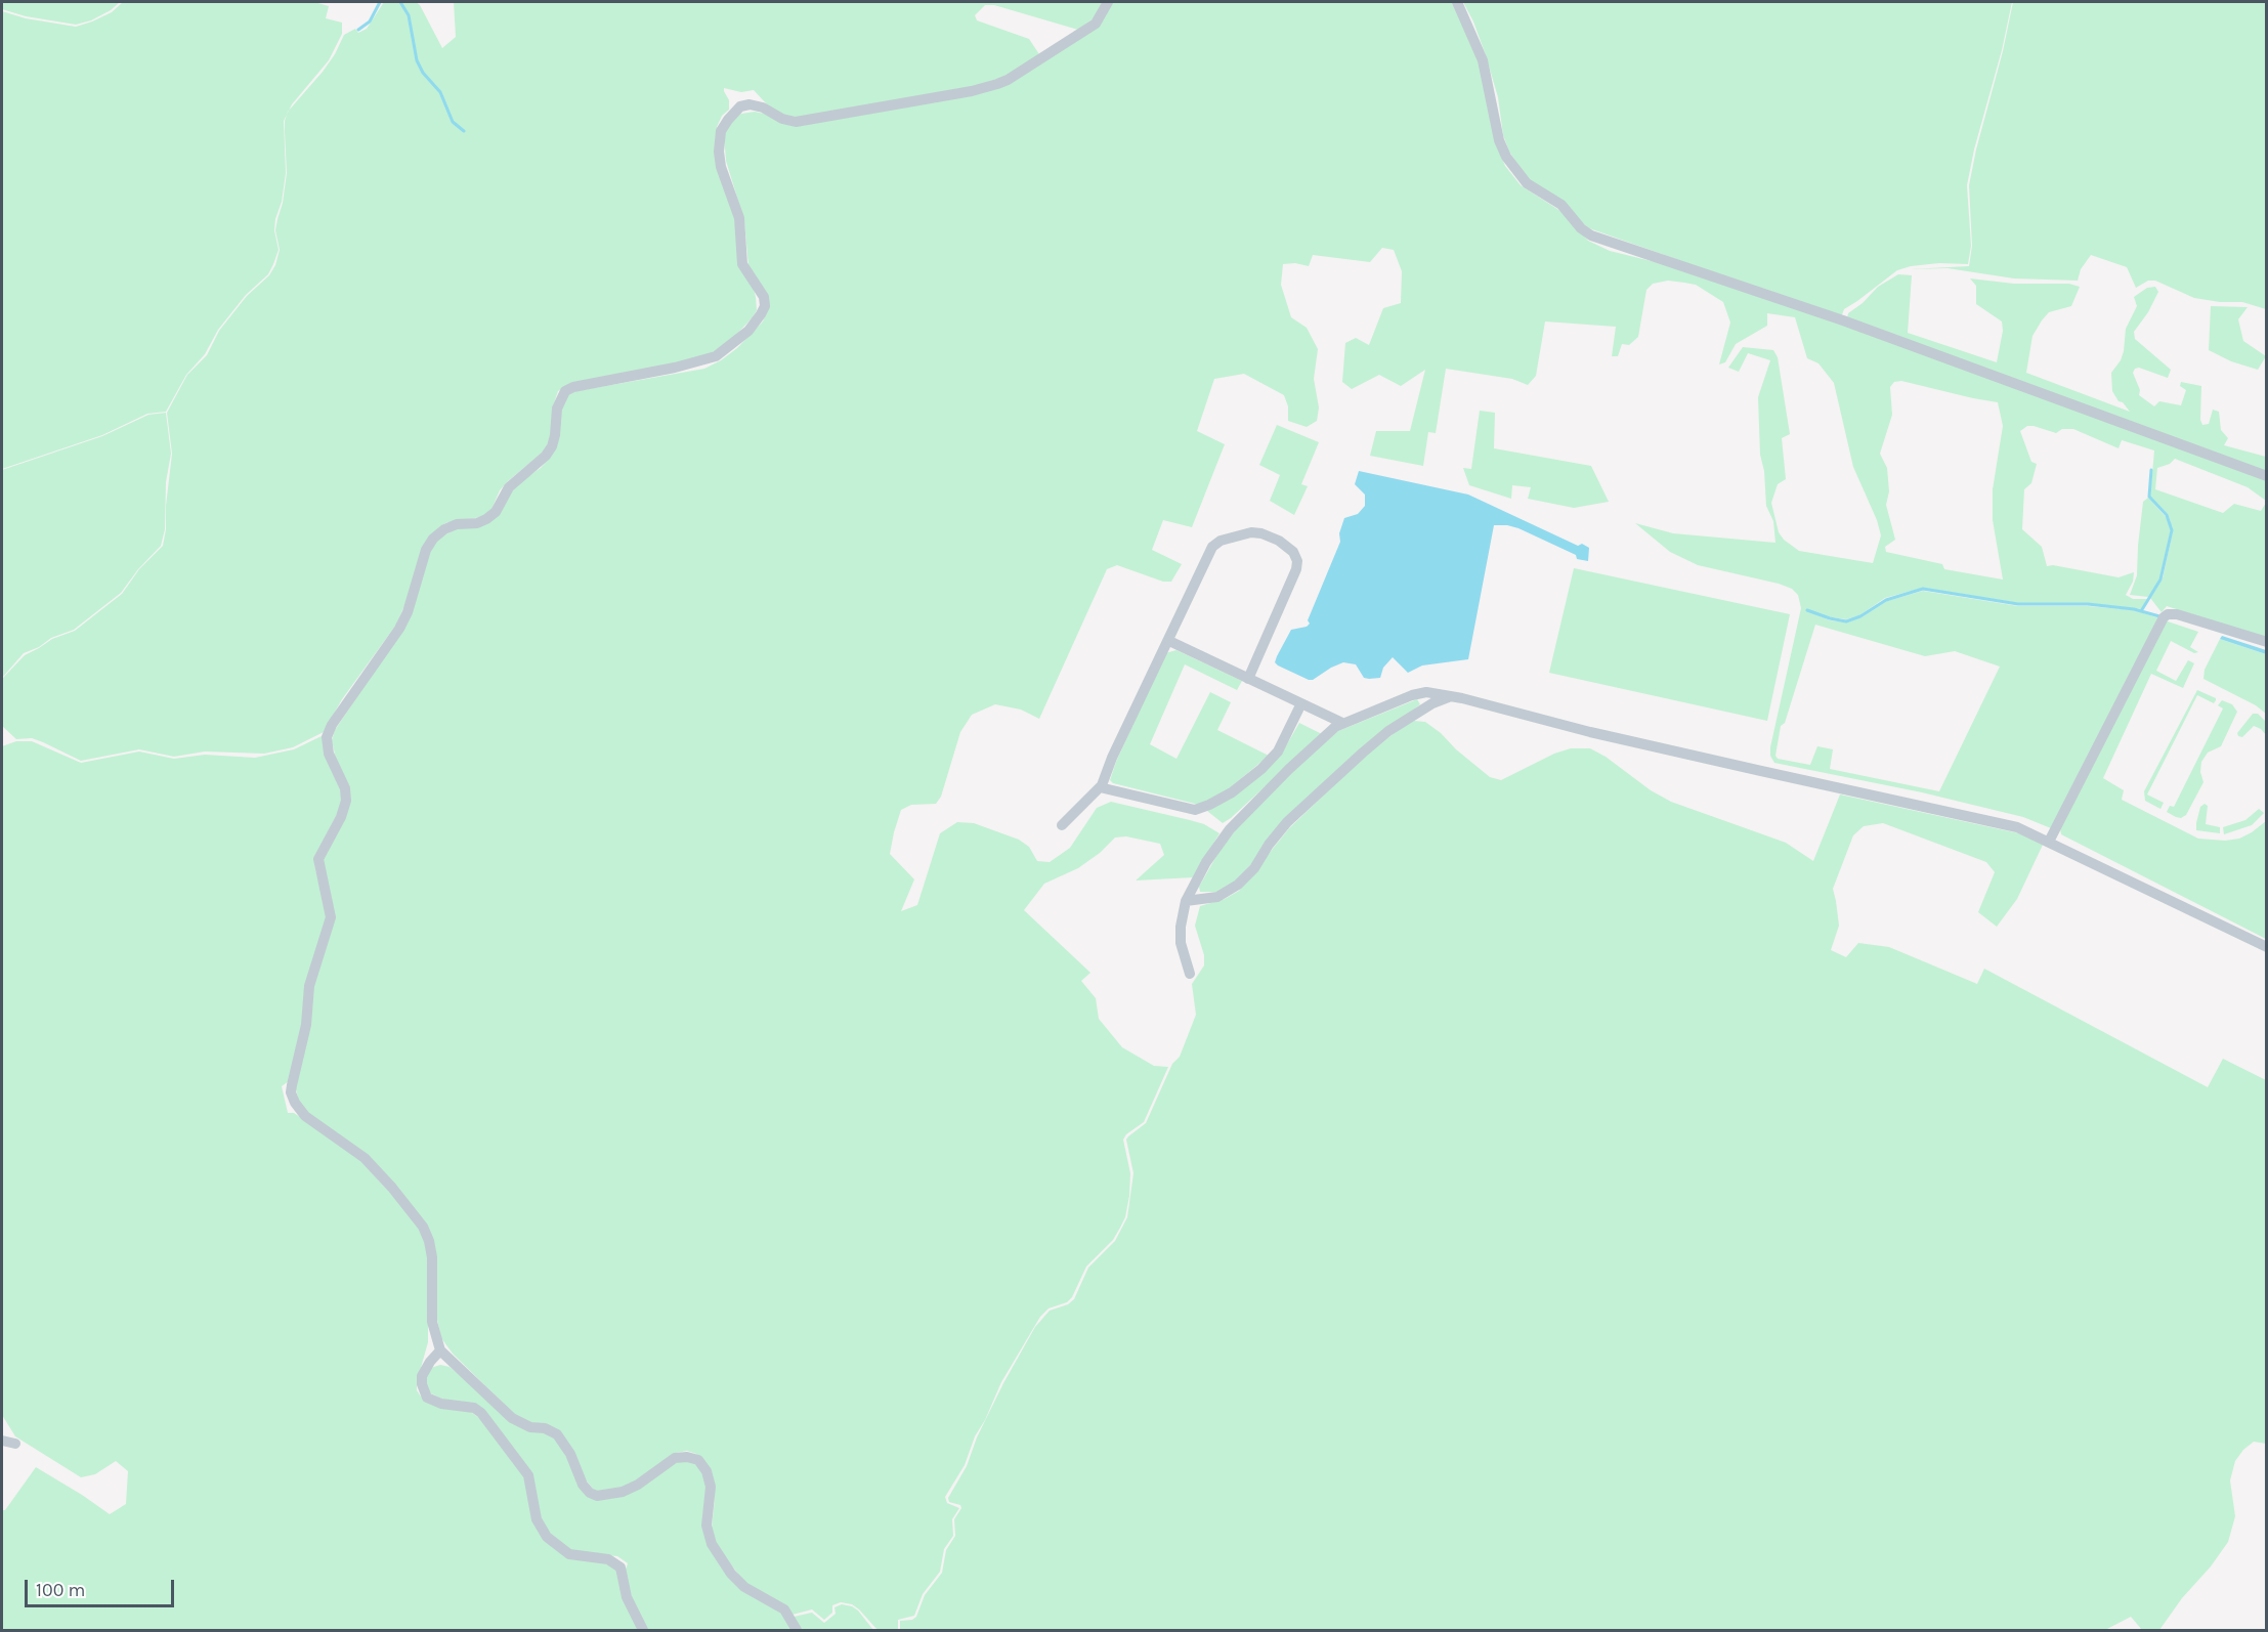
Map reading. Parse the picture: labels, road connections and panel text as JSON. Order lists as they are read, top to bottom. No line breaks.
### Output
{"scale_bar":"100 m"}
